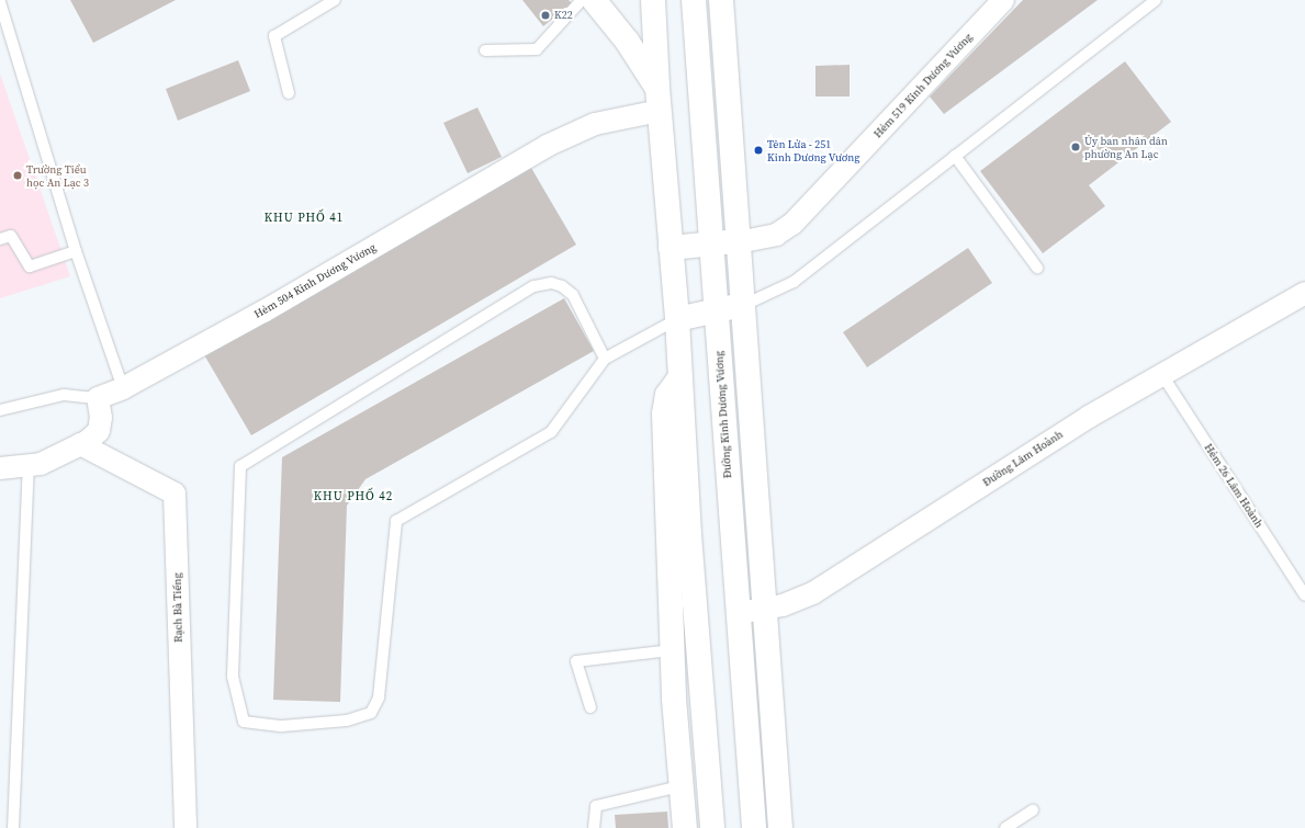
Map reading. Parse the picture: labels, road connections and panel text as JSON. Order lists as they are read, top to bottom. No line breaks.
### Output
{"streets":{"main road":["Đường Kinh Dương Vương"],"street":["Hẻm 519 Kinh Dương Vương","Hẻm 504 Kinh Dương Vương","Đường Lâm Hoành","Rạch Bà Tiếng"],"lane":["Hẻm 26 Lâm Hoành"]},"crossings":[["Đường Kinh Dương Vương","Đường Lâm Hoành"],["Đường Lâm Hoành","Hẻm 26 Lâm Hoành"]],"districts":["KHU PHỐ 41","KHU PHỐ 42"],"places":["K22","Ủy ban nhân dân phường An Lạc","Tên Lửa - 251 Kinh Dương Vương","Trường Tiểu học An Lạc 3"]}
